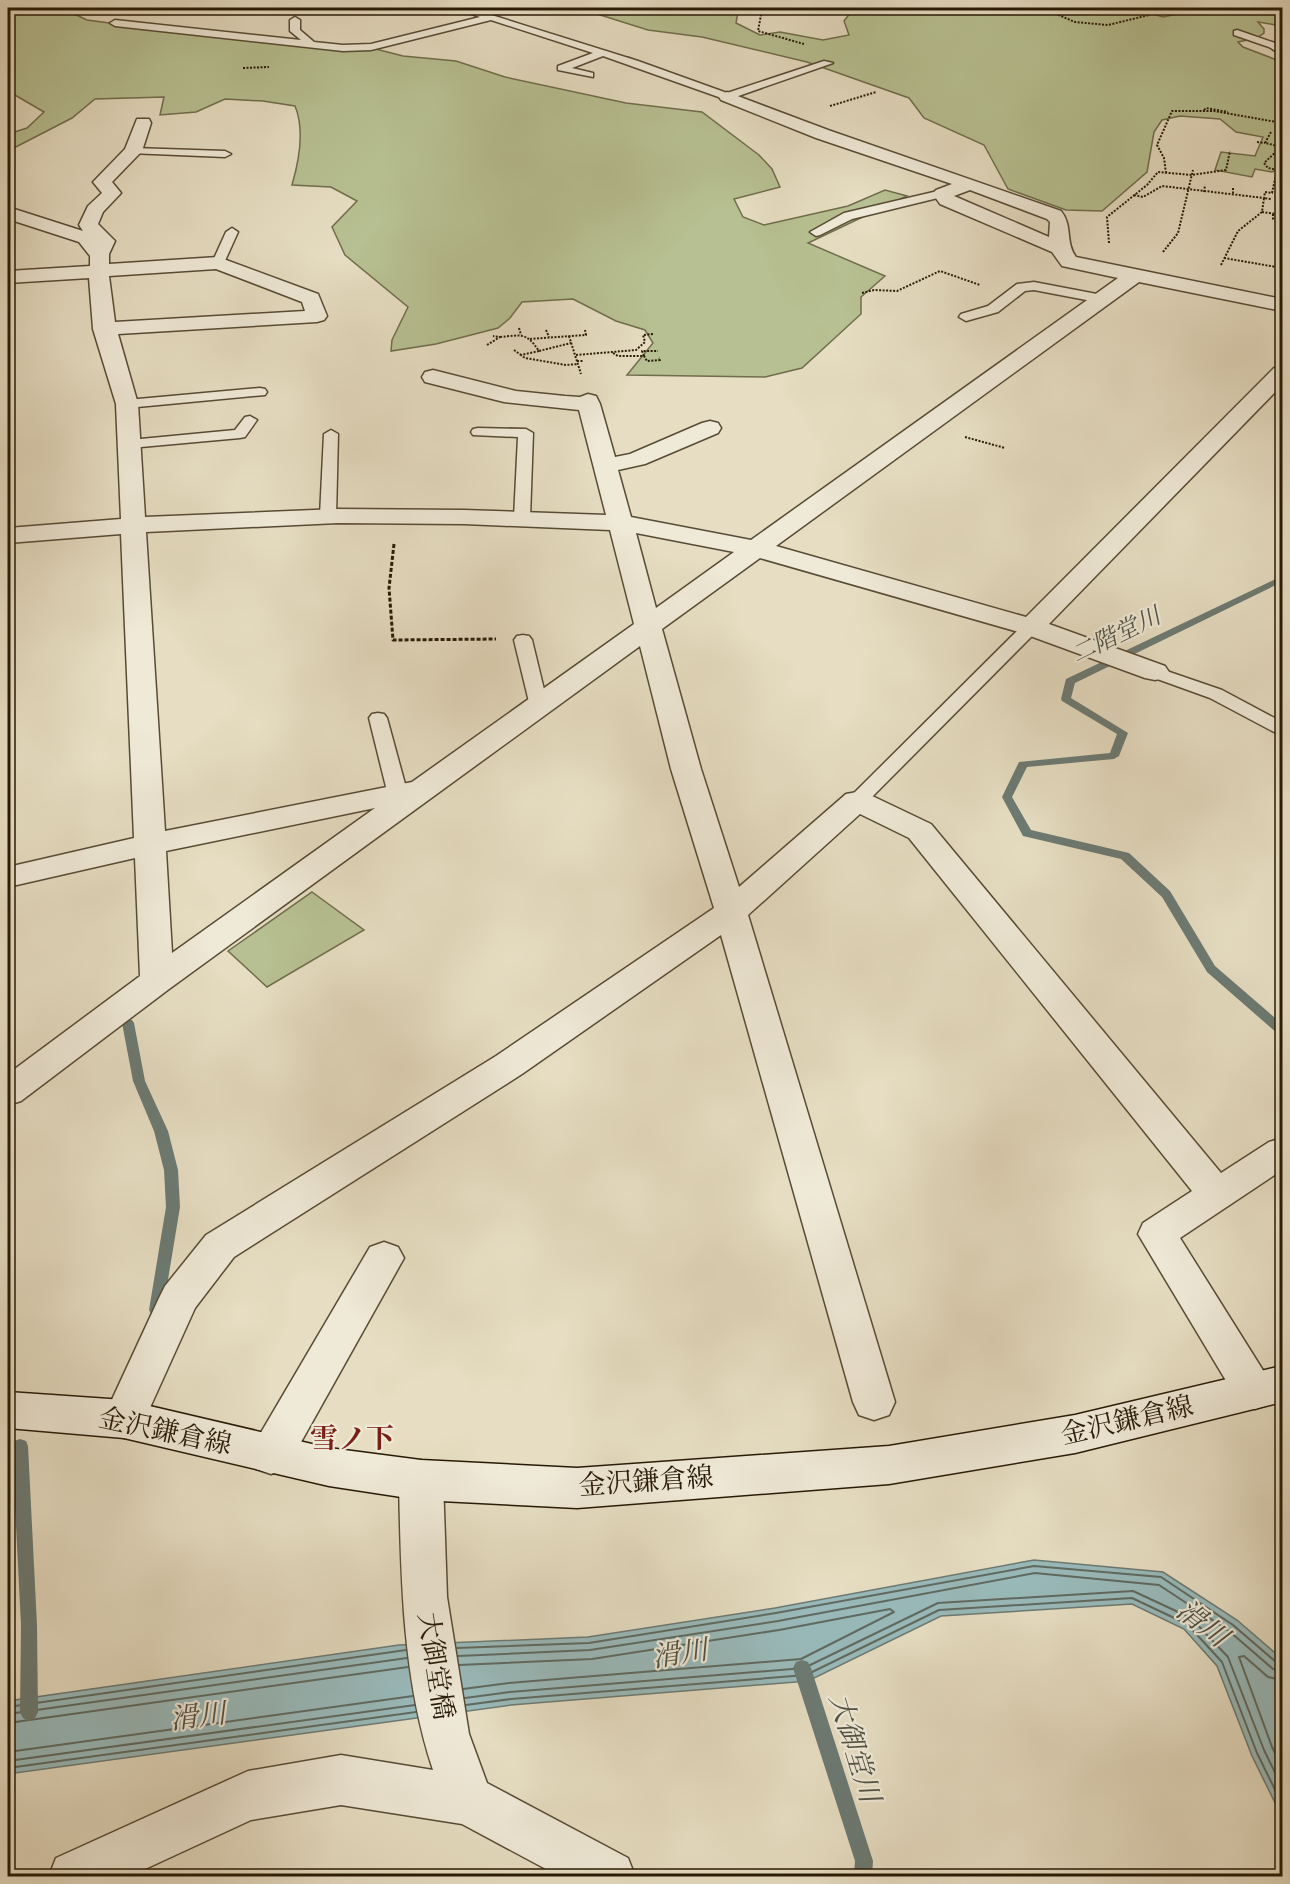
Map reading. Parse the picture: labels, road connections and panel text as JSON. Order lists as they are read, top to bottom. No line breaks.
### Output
{"streets":{"street":["金沢鎌倉線","大御堂橋"]},"crossings":[["金沢鎌倉線","大御堂橋"]],"districts":["雪ノ下"],"water":["二階堂川","滑川","大御堂川"]}
